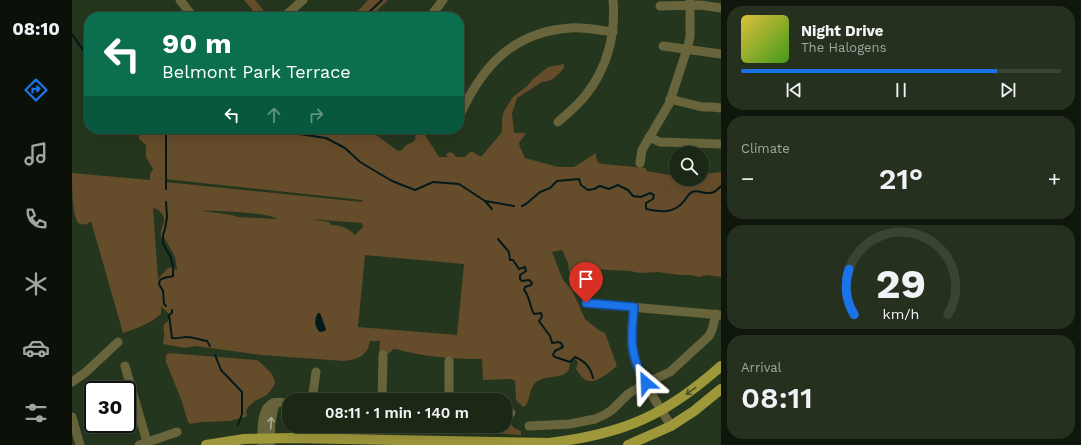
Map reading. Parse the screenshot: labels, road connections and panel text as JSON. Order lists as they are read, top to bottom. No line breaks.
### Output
{"page":{"tabs":"08:10","turn":["90 m","Belmont Park Terrace"],"song":["Night Drive","The Halogens"],"tile":["Climate",["Arrival","08:11"]],"heat":["−","21°","+"],"limit":"30","trip":"08:11 · 1 min · 140 m","gauge":["29","km/h"]}}
